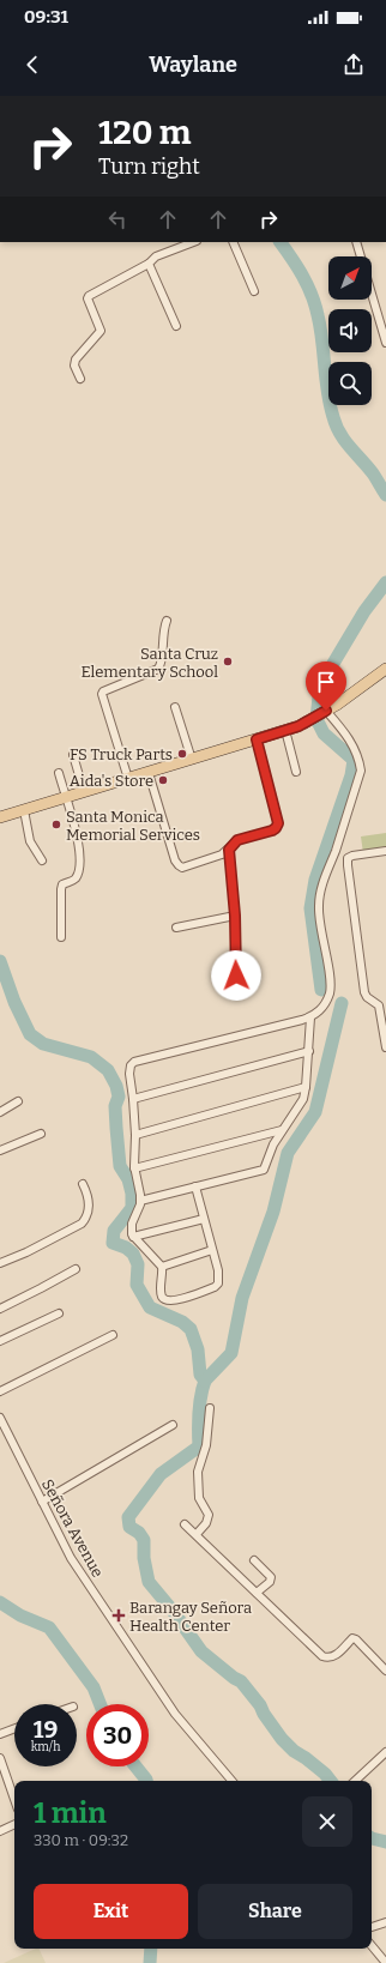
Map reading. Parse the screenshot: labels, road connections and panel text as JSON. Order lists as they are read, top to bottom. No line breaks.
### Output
{"streets":{"street":["Señora Avenue"]},"places":{"other":["Santa Cruz Elementary School","FS Truck Parts","Aida's Store","Santa Monica Memorial Services"],"health":["Barangay Señora Health Center"]},"north":"top right","page":{"status":"09:31","header":"Waylane","turn":["120 m","Turn right"],"speed":"19 km/h","limit":"30","heading":["1 min","330 m · 09:32"],"buttons":["Exit","Share"]}}
